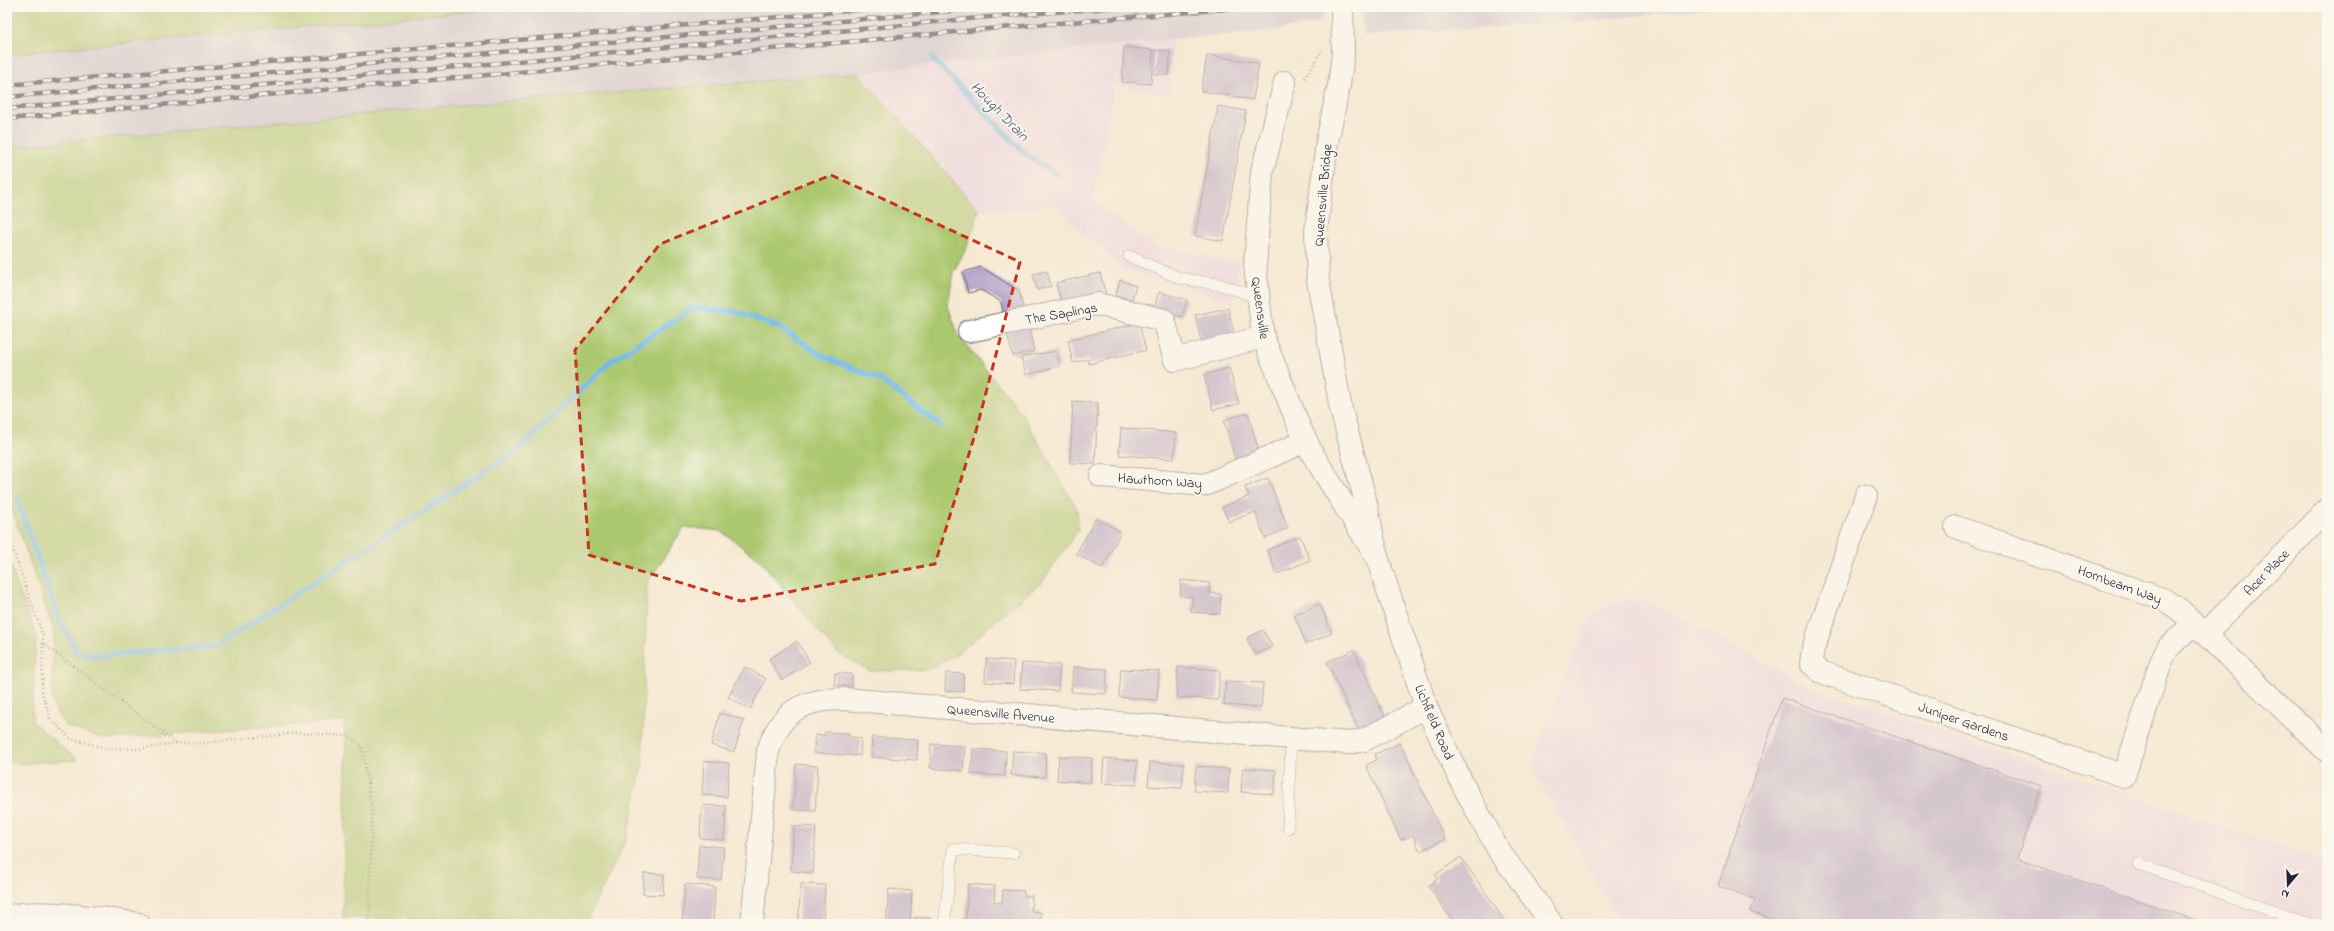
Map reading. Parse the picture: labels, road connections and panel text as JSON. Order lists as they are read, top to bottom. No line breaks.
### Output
{"streets":{"main road":["Queensville Bridge","Queensville","The Saplings","Hawthorn Way","Acer Place","Hornbeam Way","Queensville Avenue","Juniper Gardens","Lichfield Road"]},"crossings":[["Queensville Bridge","Lichfield Road"],["Queensville","The Saplings"],["Queensville","Hawthorn Way"],["Queensville","Lichfield Road"],["Acer Place","Hornbeam Way"],["Acer Place","Juniper Gardens"],["Hornbeam Way","Juniper Gardens"],["Queensville Avenue","Lichfield Road"]],"water":["Hough Drain"],"north":"bottom"}
